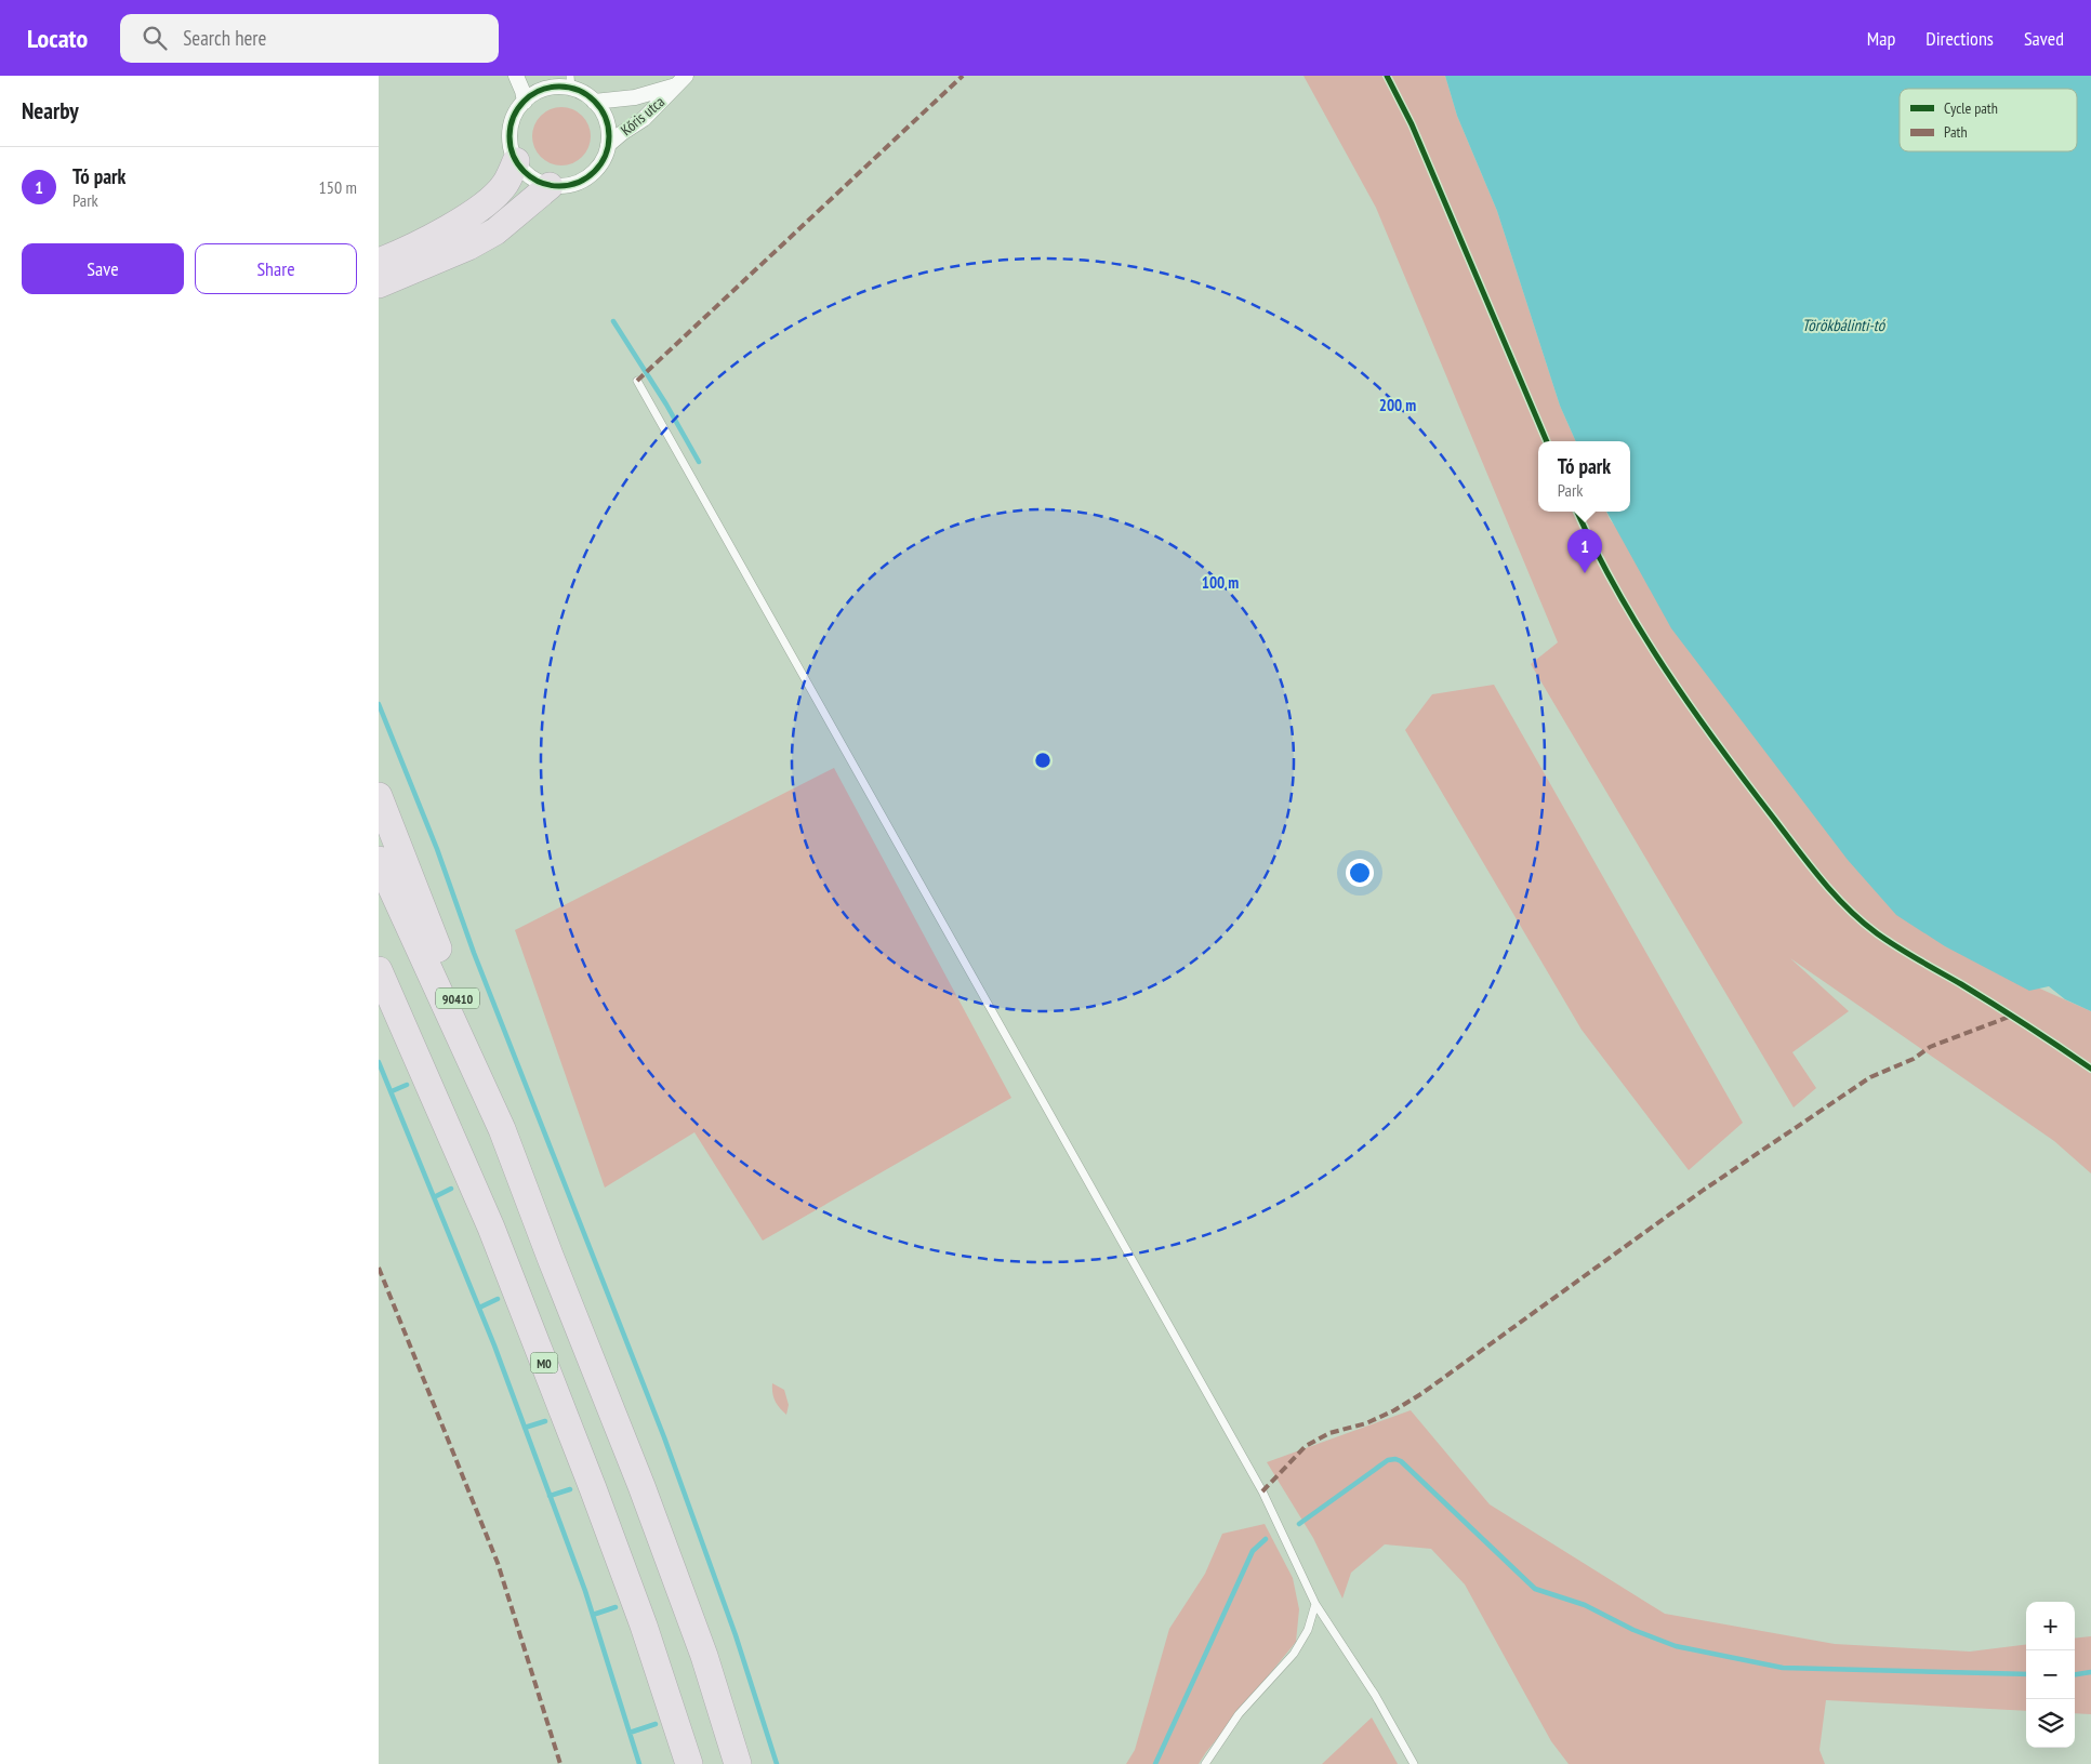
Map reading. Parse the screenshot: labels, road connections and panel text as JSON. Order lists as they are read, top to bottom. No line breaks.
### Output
{"streets":{"highway":["90410","M0"],"street":["Kőris utca"]},"water":["Törökbálinti-tó"],"legend":["Cycle path","Path"],"page":{"header":"Locato","search":"Search here","nav":["Map","Directions","Saved"],"heading":"Nearby","list":[{"mark":"1","name":"Tó park","note":"Park","value":"150 m"}],"buttons":["Save","Share"],"popup":["Tó park","Park"],"pins":"1","map_buttons":["+","−"]},"rings":["200 m","100 m"]}
